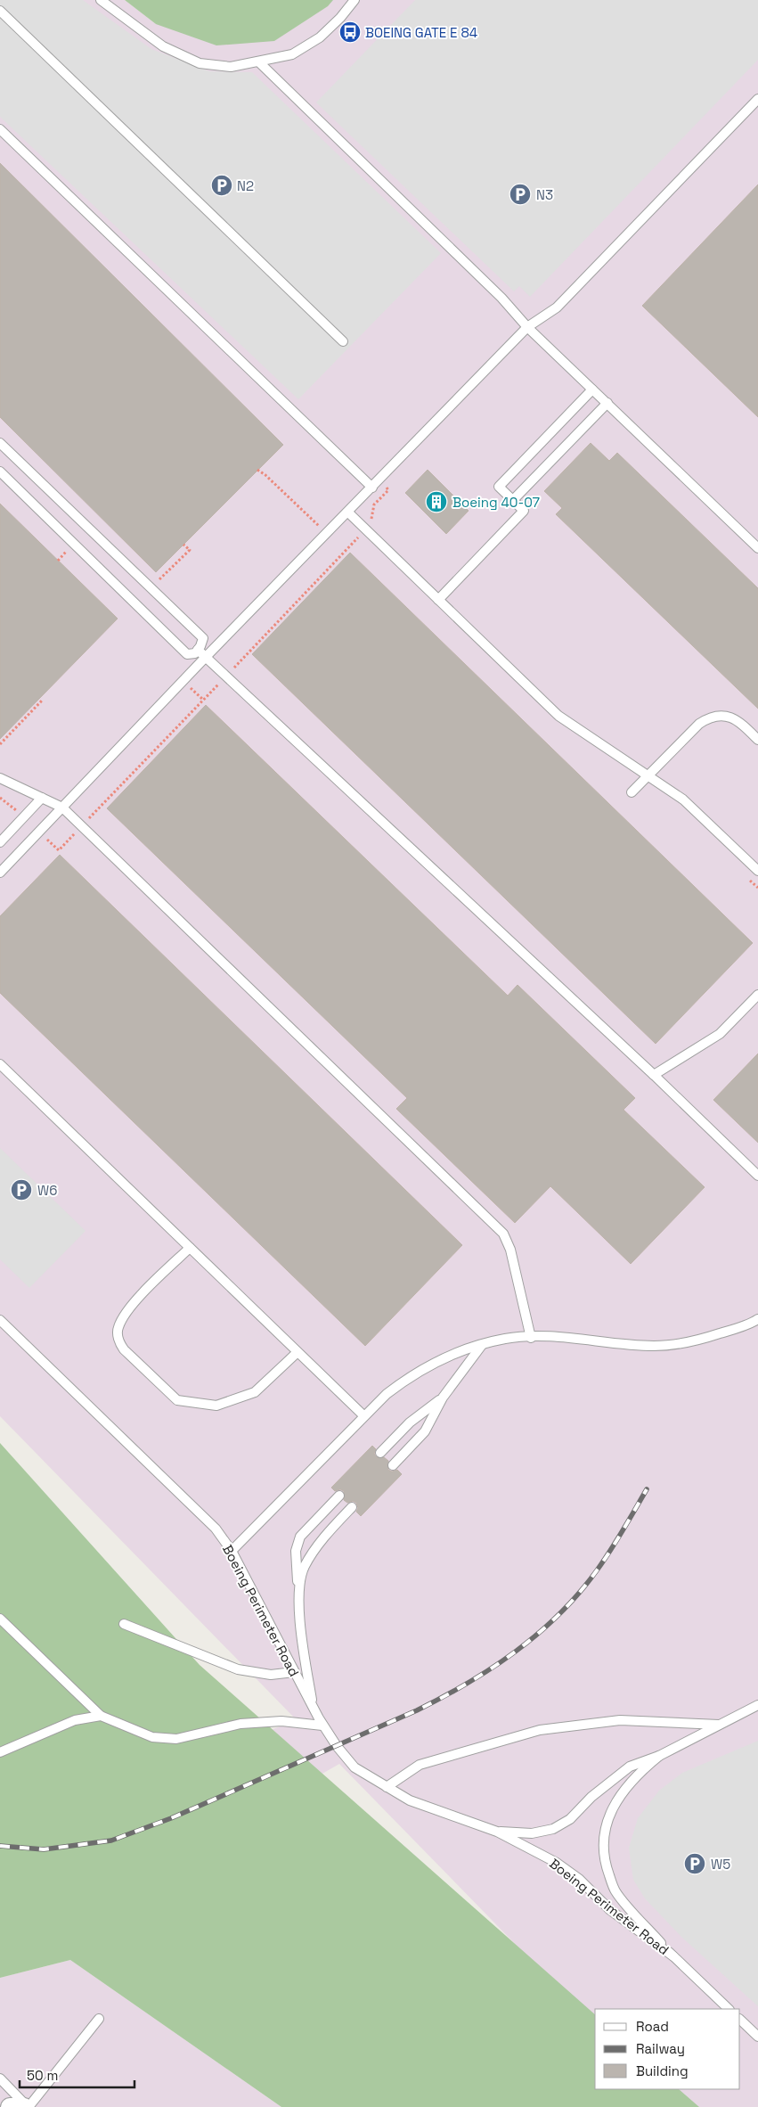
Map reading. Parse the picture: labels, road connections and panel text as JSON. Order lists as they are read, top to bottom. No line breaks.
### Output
{"streets":{"lane":["Boeing Perimeter Road"]},"places":{"bus stop":["BOEING GATE E 84"],"parking":["N2","N3","W6","W5"],"building":["Boeing 40-07"]},"legend":["Road","Railway","Building"],"scale_bar":"50 m"}
